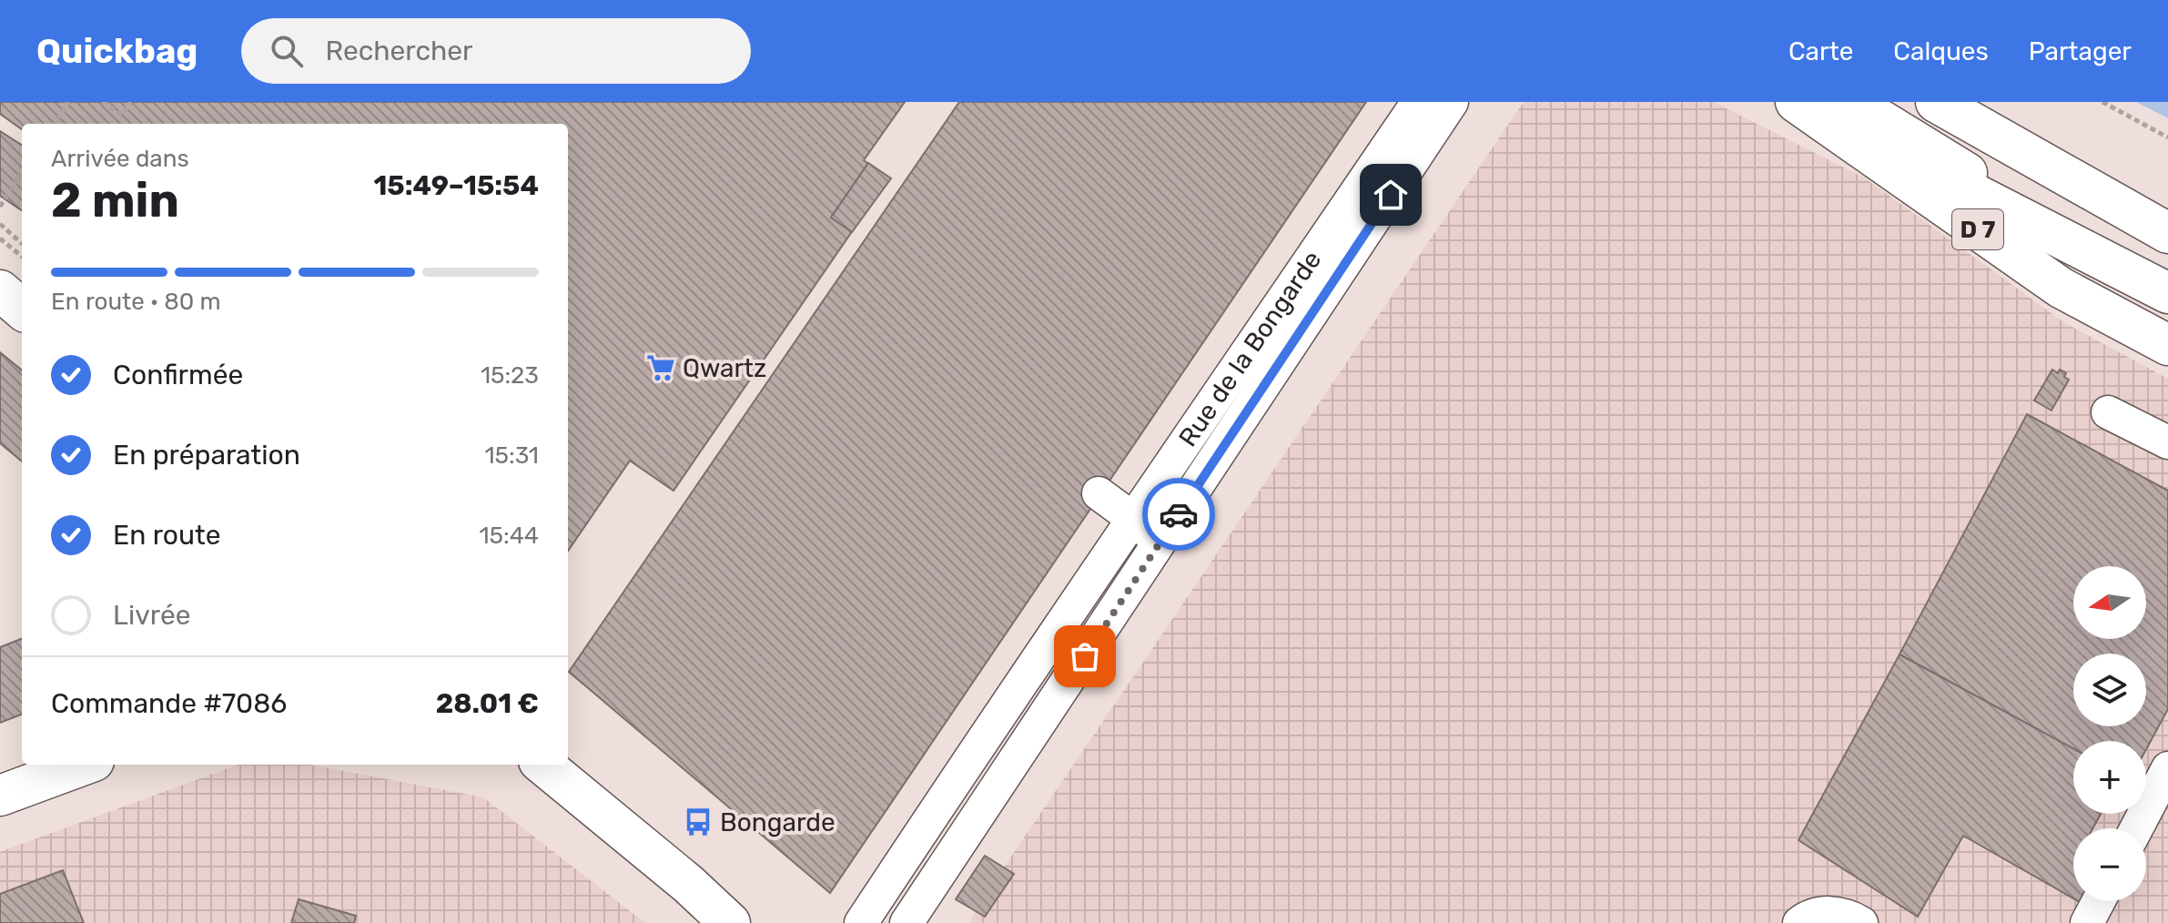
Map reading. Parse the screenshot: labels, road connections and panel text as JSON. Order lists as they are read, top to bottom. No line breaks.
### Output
{"streets":{"main road":["D 7"],"street":["Rue de la Bongarde"]},"places":{"supermarket":["Qwartz"],"bus stop":["Bongarde"]},"north":"left","page":{"header":"Quickbag","search":"Rechercher","nav":["Carte","Calques","Partager"],"heading":["2 min","Arrivée dans","15:49–15:54"],"panel":["Commande #7086","28.01 €"],"bar":"En route · 80 m","list":[["Confirmée","15:23"],["En préparation","15:31"],["En route","15:44"],"Livrée"],"map_buttons":["+","−"]}}
